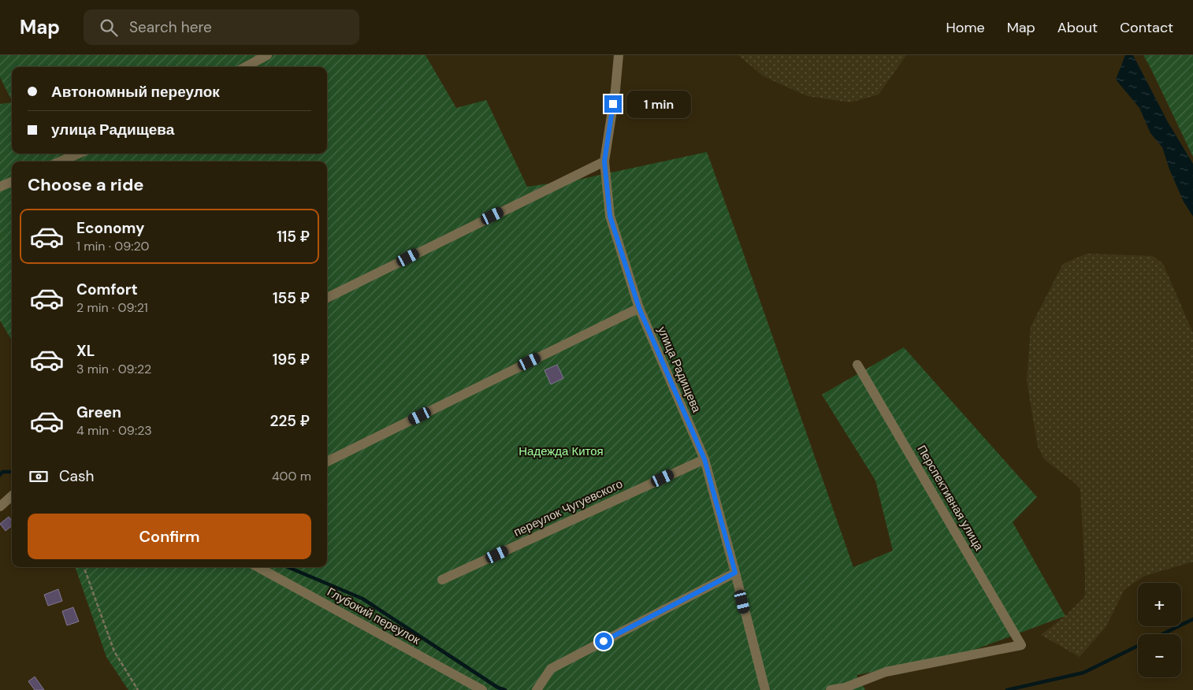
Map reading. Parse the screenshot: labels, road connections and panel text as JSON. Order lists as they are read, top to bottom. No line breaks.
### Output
{"streets":{"street":["улица Радищева","Перспективная улица","переулок Чугуевского","Глубокий переулок"]},"crossings":[["улица Радищева","переулок Чугуевского"]],"parks":["Надежда Китоя"],"page":{"header":"Map","search":"Search here","nav":["Home","Map","About","Contact"],"banner":["Автономный переулок","улица Радищева"],"bubble":"1 min","heading":"Choose a ride","list":[{"name":"Economy","note":"1 min · 09:20","value":"115 ₽"},{"name":"Comfort","note":"2 min · 09:21","value":"155 ₽"},{"name":"XL","note":"3 min · 09:22","value":"195 ₽"},{"name":"Green","note":"4 min · 09:23","value":"225 ₽"}],"pay":["Cash","400 m"],"buttons":"Confirm","map_buttons":["+","−"]}}
